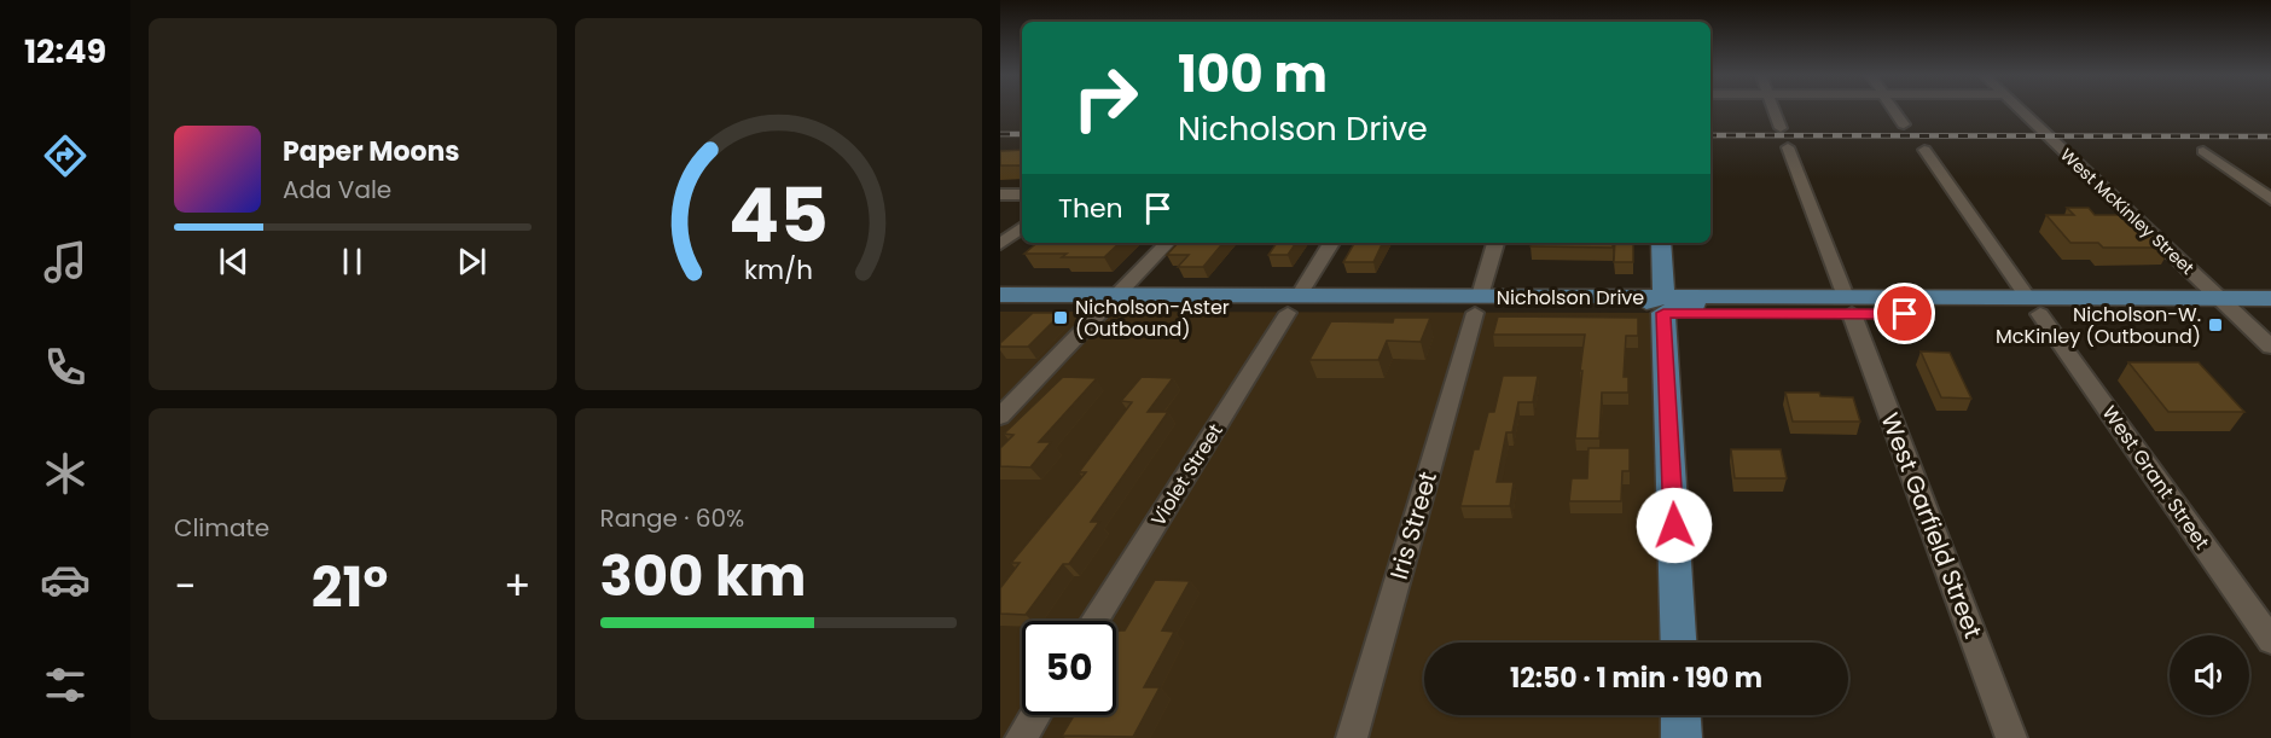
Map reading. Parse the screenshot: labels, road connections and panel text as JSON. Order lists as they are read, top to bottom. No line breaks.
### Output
{"streets":{"main road":["Nicholson Drive"],"street":["West McKinley Street","Violet Street","West Grant Street","Iris Street","West Garfield Street"]},"crossings":[["West McKinley Street","Nicholson Drive"],["Nicholson Drive","Violet Street"],["Nicholson Drive","West Grant Street"],["Nicholson Drive","Iris Street"],["Nicholson Drive","West Garfield Street"]],"places":{"transit":["Nicholson-Aster (Outbound)","Nicholson-W. McKinley (Outbound)"]},"page":{"tabs":"12:49","turn":["100 m","Nicholson Drive"],"song":["Paper Moons","Ada Vale"],"then":"Then","tile":["Climate",["Range · 60%","300 km"]],"heat":["−","21°","+"],"limit":"50","trip":"12:50 · 1 min · 190 m","gauge":["45","km/h"]}}
